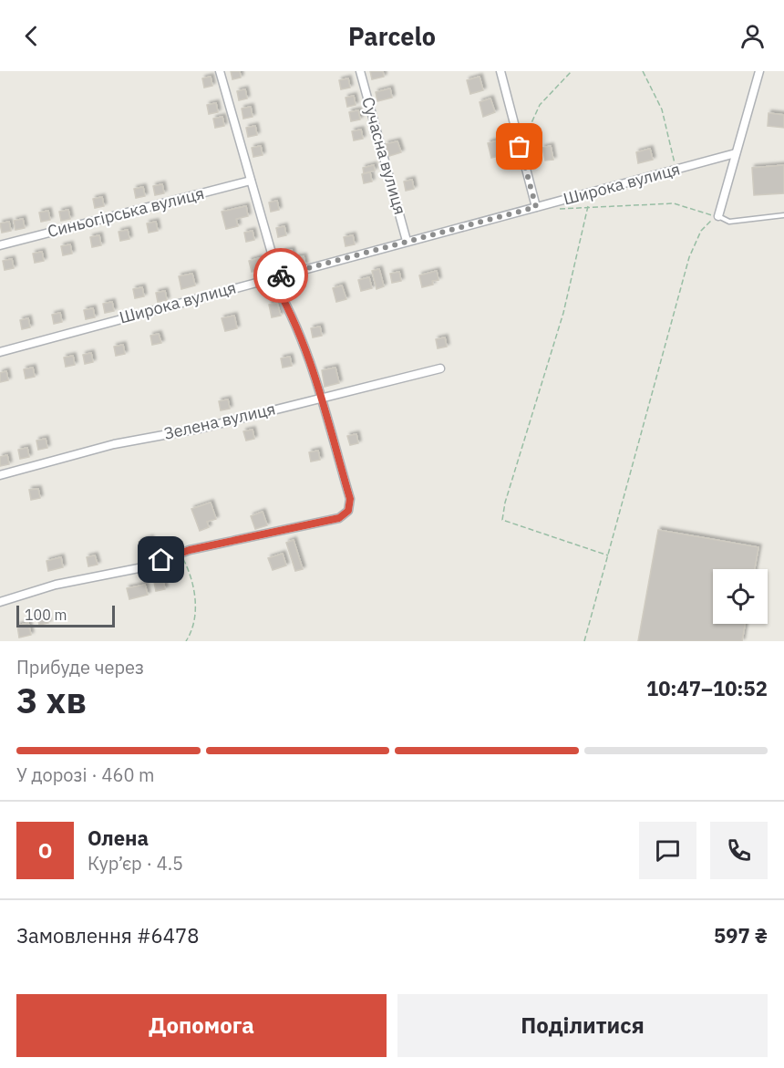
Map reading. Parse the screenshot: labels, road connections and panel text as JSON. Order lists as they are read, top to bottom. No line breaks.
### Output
{"streets":{"street":["Сучасна вулиця","Широка вулиця","Синьогірська вулиця","Зелена вулиця"]},"crossings":[["Сучасна вулиця","Широка вулиця"]],"scale_bar":"100 m","page":{"header":"Parcelo","scale":"100 m","heading":["3 хв","Прибуде через","10:47–10:52"],"panel":["Олена","Кур’єр · 4.5","Замовлення #6478","597 ₴"],"bar":"У дорозі · 460 m","round":"О","buttons":["Допомога","Поділитися"]}}
